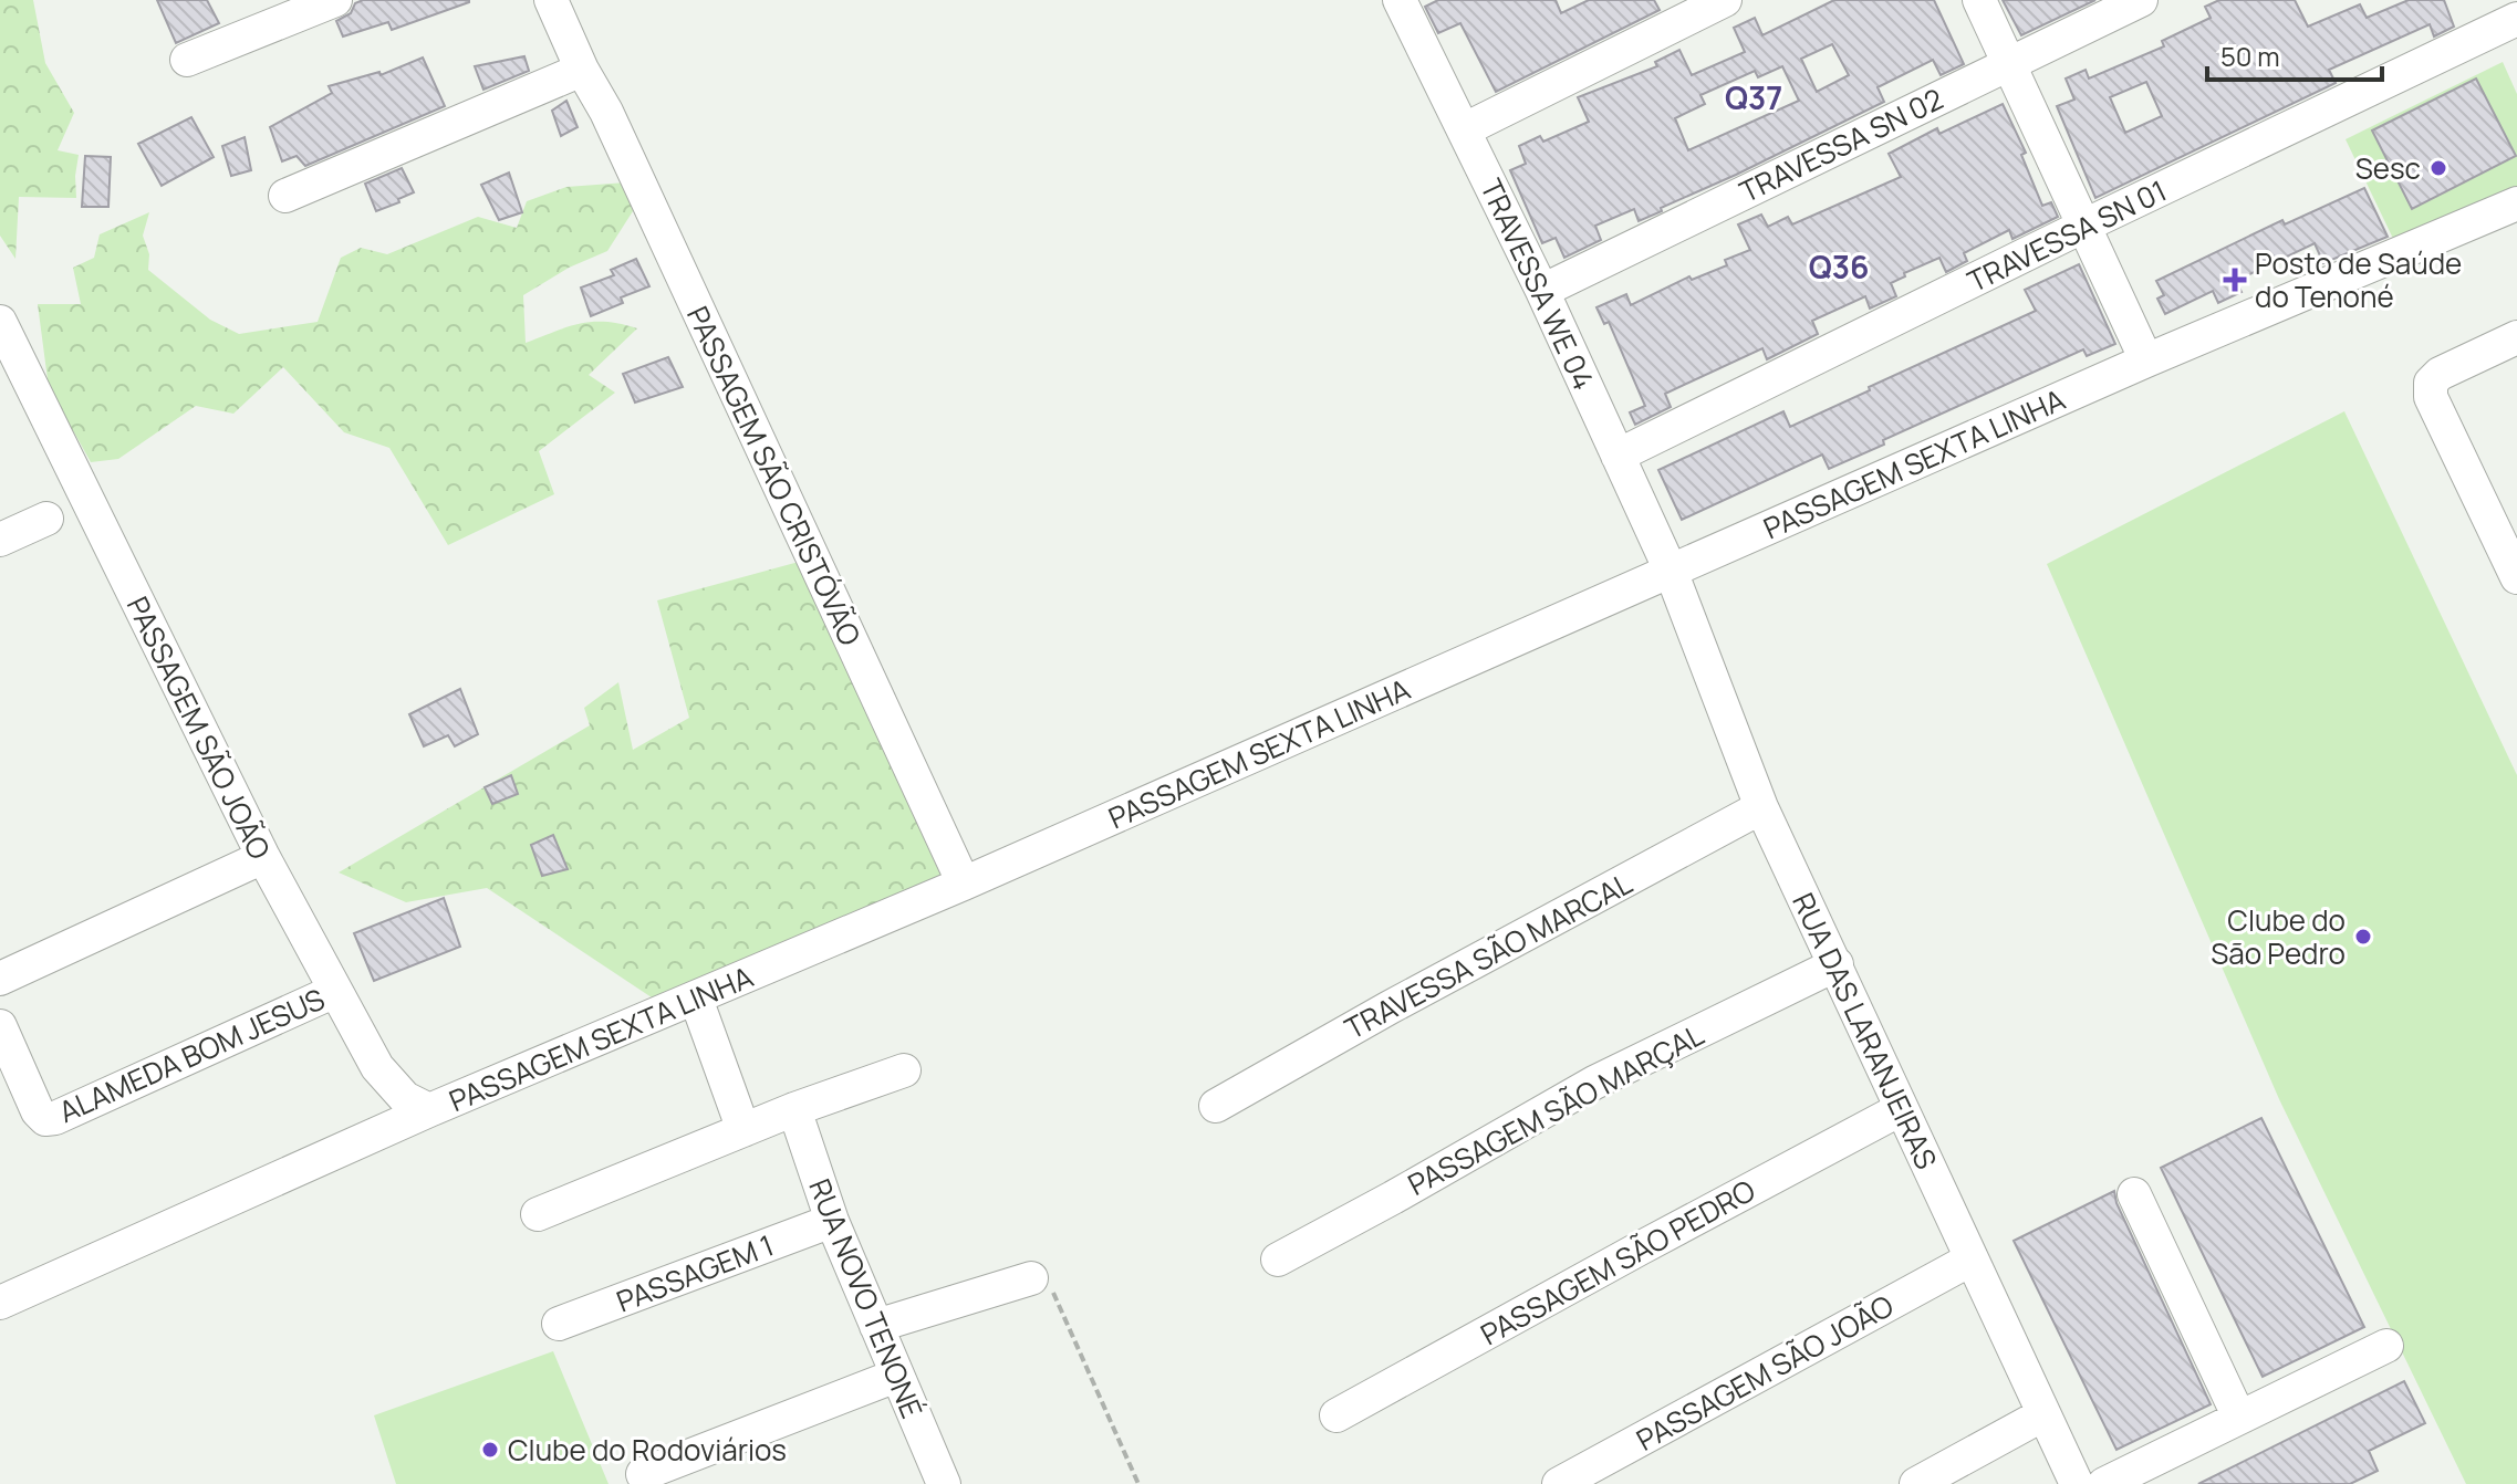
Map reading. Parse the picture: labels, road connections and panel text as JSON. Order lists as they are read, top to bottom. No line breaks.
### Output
{"streets":{"street":["TRAVESSA SN 02","TRAVESSA SN 01","TRAVESSA WE 04","PASSAGEM SEXTA LINHA","PASSAGEM SÃO CRISTÓVÃO","PASSAGEM SÃO JOÃO","TRAVESSA SÃO MARCAL","RUA DAS LARANJEIRAS","ALAMEDA BOM JESUS","PASSAGEM SÃO MARÇAL","PASSAGEM SÃO PEDRO","PASSAGEM 1","RUA NOVO TENONÉ"]},"crossings":[["TRAVESSA SN 02","TRAVESSA WE 04"],["TRAVESSA SN 01","TRAVESSA WE 04"],["TRAVESSA WE 04","PASSAGEM SEXTA LINHA"],["TRAVESSA WE 04","RUA DAS LARANJEIRAS"],["PASSAGEM SEXTA LINHA","PASSAGEM SÃO CRISTÓVÃO"],["PASSAGEM SEXTA LINHA","PASSAGEM SÃO JOÃO"],["PASSAGEM SEXTA LINHA","RUA DAS LARANJEIRAS"],["PASSAGEM SÃO JOÃO","RUA DAS LARANJEIRAS"],["PASSAGEM SÃO JOÃO","ALAMEDA BOM JESUS"],["TRAVESSA SÃO MARCAL","RUA DAS LARANJEIRAS"],["RUA DAS LARANJEIRAS","PASSAGEM SÃO MARÇAL"],["RUA DAS LARANJEIRAS","PASSAGEM SÃO PEDRO"],["PASSAGEM 1","RUA NOVO TENONÉ"]],"districts":["Q37","Q36"],"places":{"other":["Sesc","Clube do São Pedro","Clube do Rodoviários"],"health":["Posto de Saúde do Tenoné"]},"scale_bar":"50 m"}
